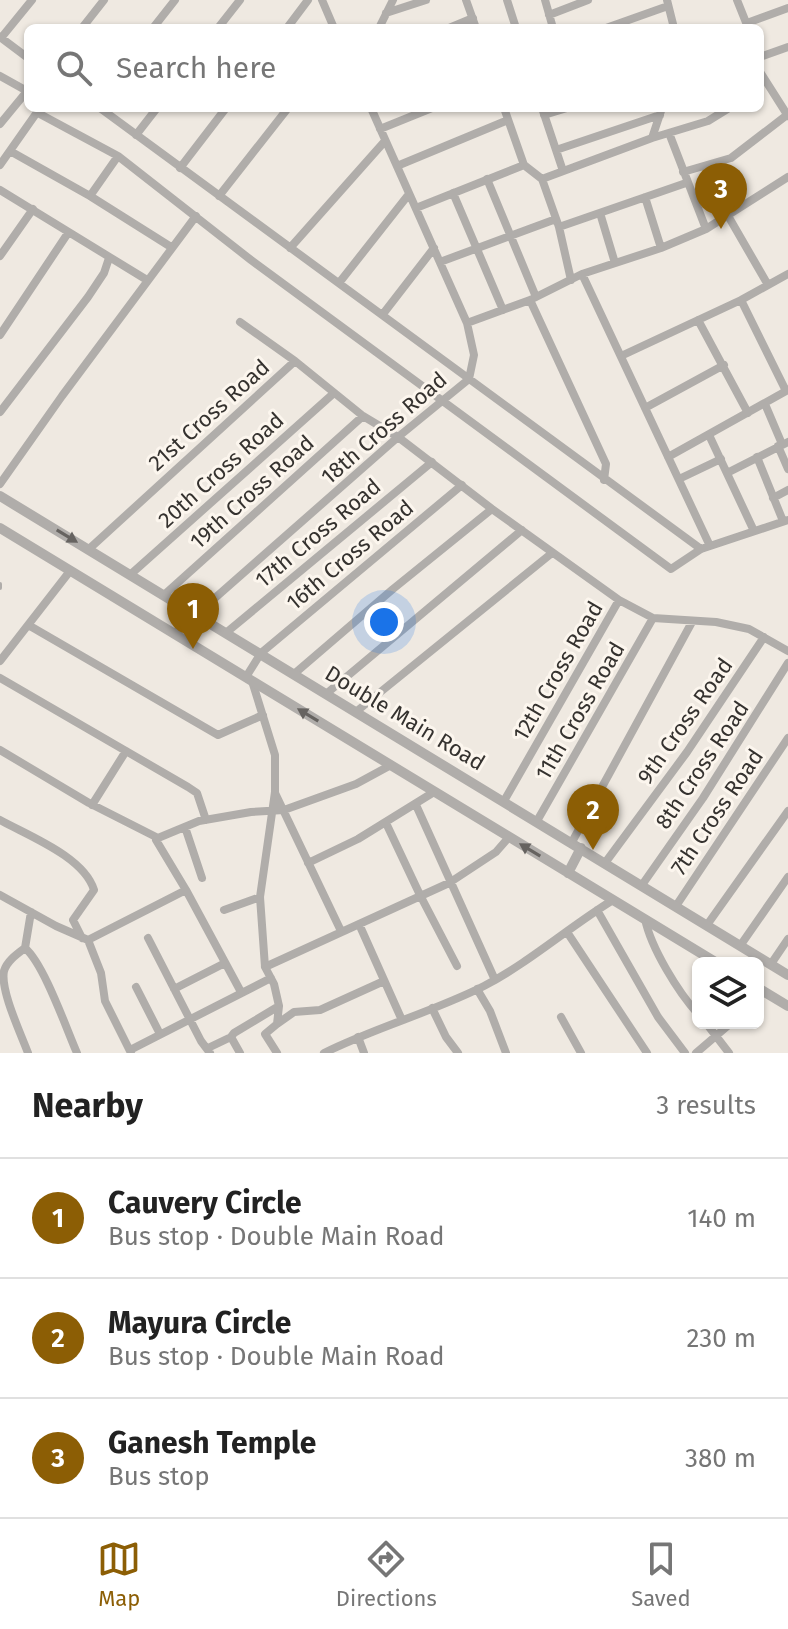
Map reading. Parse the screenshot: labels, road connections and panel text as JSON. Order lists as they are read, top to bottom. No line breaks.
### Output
{"streets":{"street":["21st Cross Road","18th Cross Road","20th Cross Road","19th Cross Road","17th Cross Road","16th Cross Road","12th Cross Road","11th Cross Road","Double Main Road","9th Cross Road","8th Cross Road","7th Cross Road"]},"crossings":[["21st Cross Road","18th Cross Road"],["21st Cross Road","20th Cross Road"],["21st Cross Road","19th Cross Road"],["21st Cross Road","17th Cross Road"],["21st Cross Road","16th Cross Road"],["21st Cross Road","12th Cross Road"],["21st Cross Road","11th Cross Road"],["21st Cross Road","Double Main Road"],["18th Cross Road","Double Main Road"],["20th Cross Road","Double Main Road"],["19th Cross Road","Double Main Road"],["17th Cross Road","Double Main Road"],["16th Cross Road","Double Main Road"],["12th Cross Road","Double Main Road"],["11th Cross Road","Double Main Road"],["Double Main Road","9th Cross Road"],["Double Main Road","8th Cross Road"],["Double Main Road","7th Cross Road"]],"page":{"search":"Search here","pins":["3","1","2"],"heading":["Nearby","3 results"],"list":[{"mark":"1","name":"Cauvery Circle","note":"Bus stop · Double Main Road","value":"140 m"},{"mark":"2","name":"Mayura Circle","note":"Bus stop · Double Main Road","value":"230 m"},{"mark":"3","name":"Ganesh Temple","note":"Bus stop","value":"380 m"}],"nav":["Map","Directions","Saved"]}}
